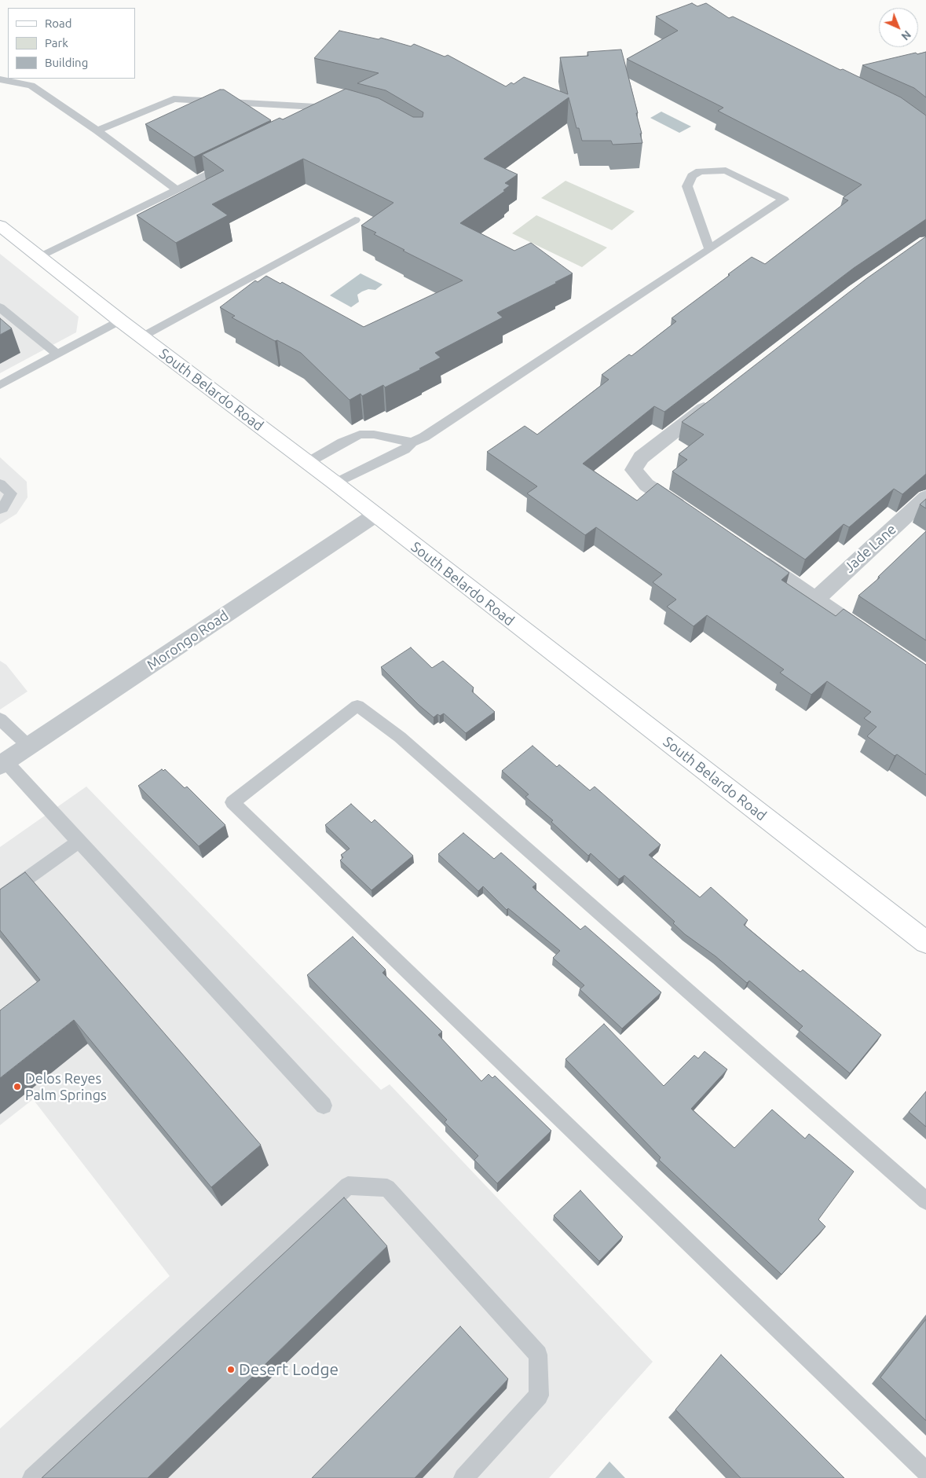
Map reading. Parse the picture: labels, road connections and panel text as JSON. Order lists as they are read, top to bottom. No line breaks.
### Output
{"streets":{"street":["South Belardo Road","Jade Lane","Morongo Road"]},"crossings":[["South Belardo Road","Morongo Road"]],"places":["Delos Reyes Palm Springs","Desert Lodge"],"legend":["Road","Park","Building"],"north":"bottom right"}
